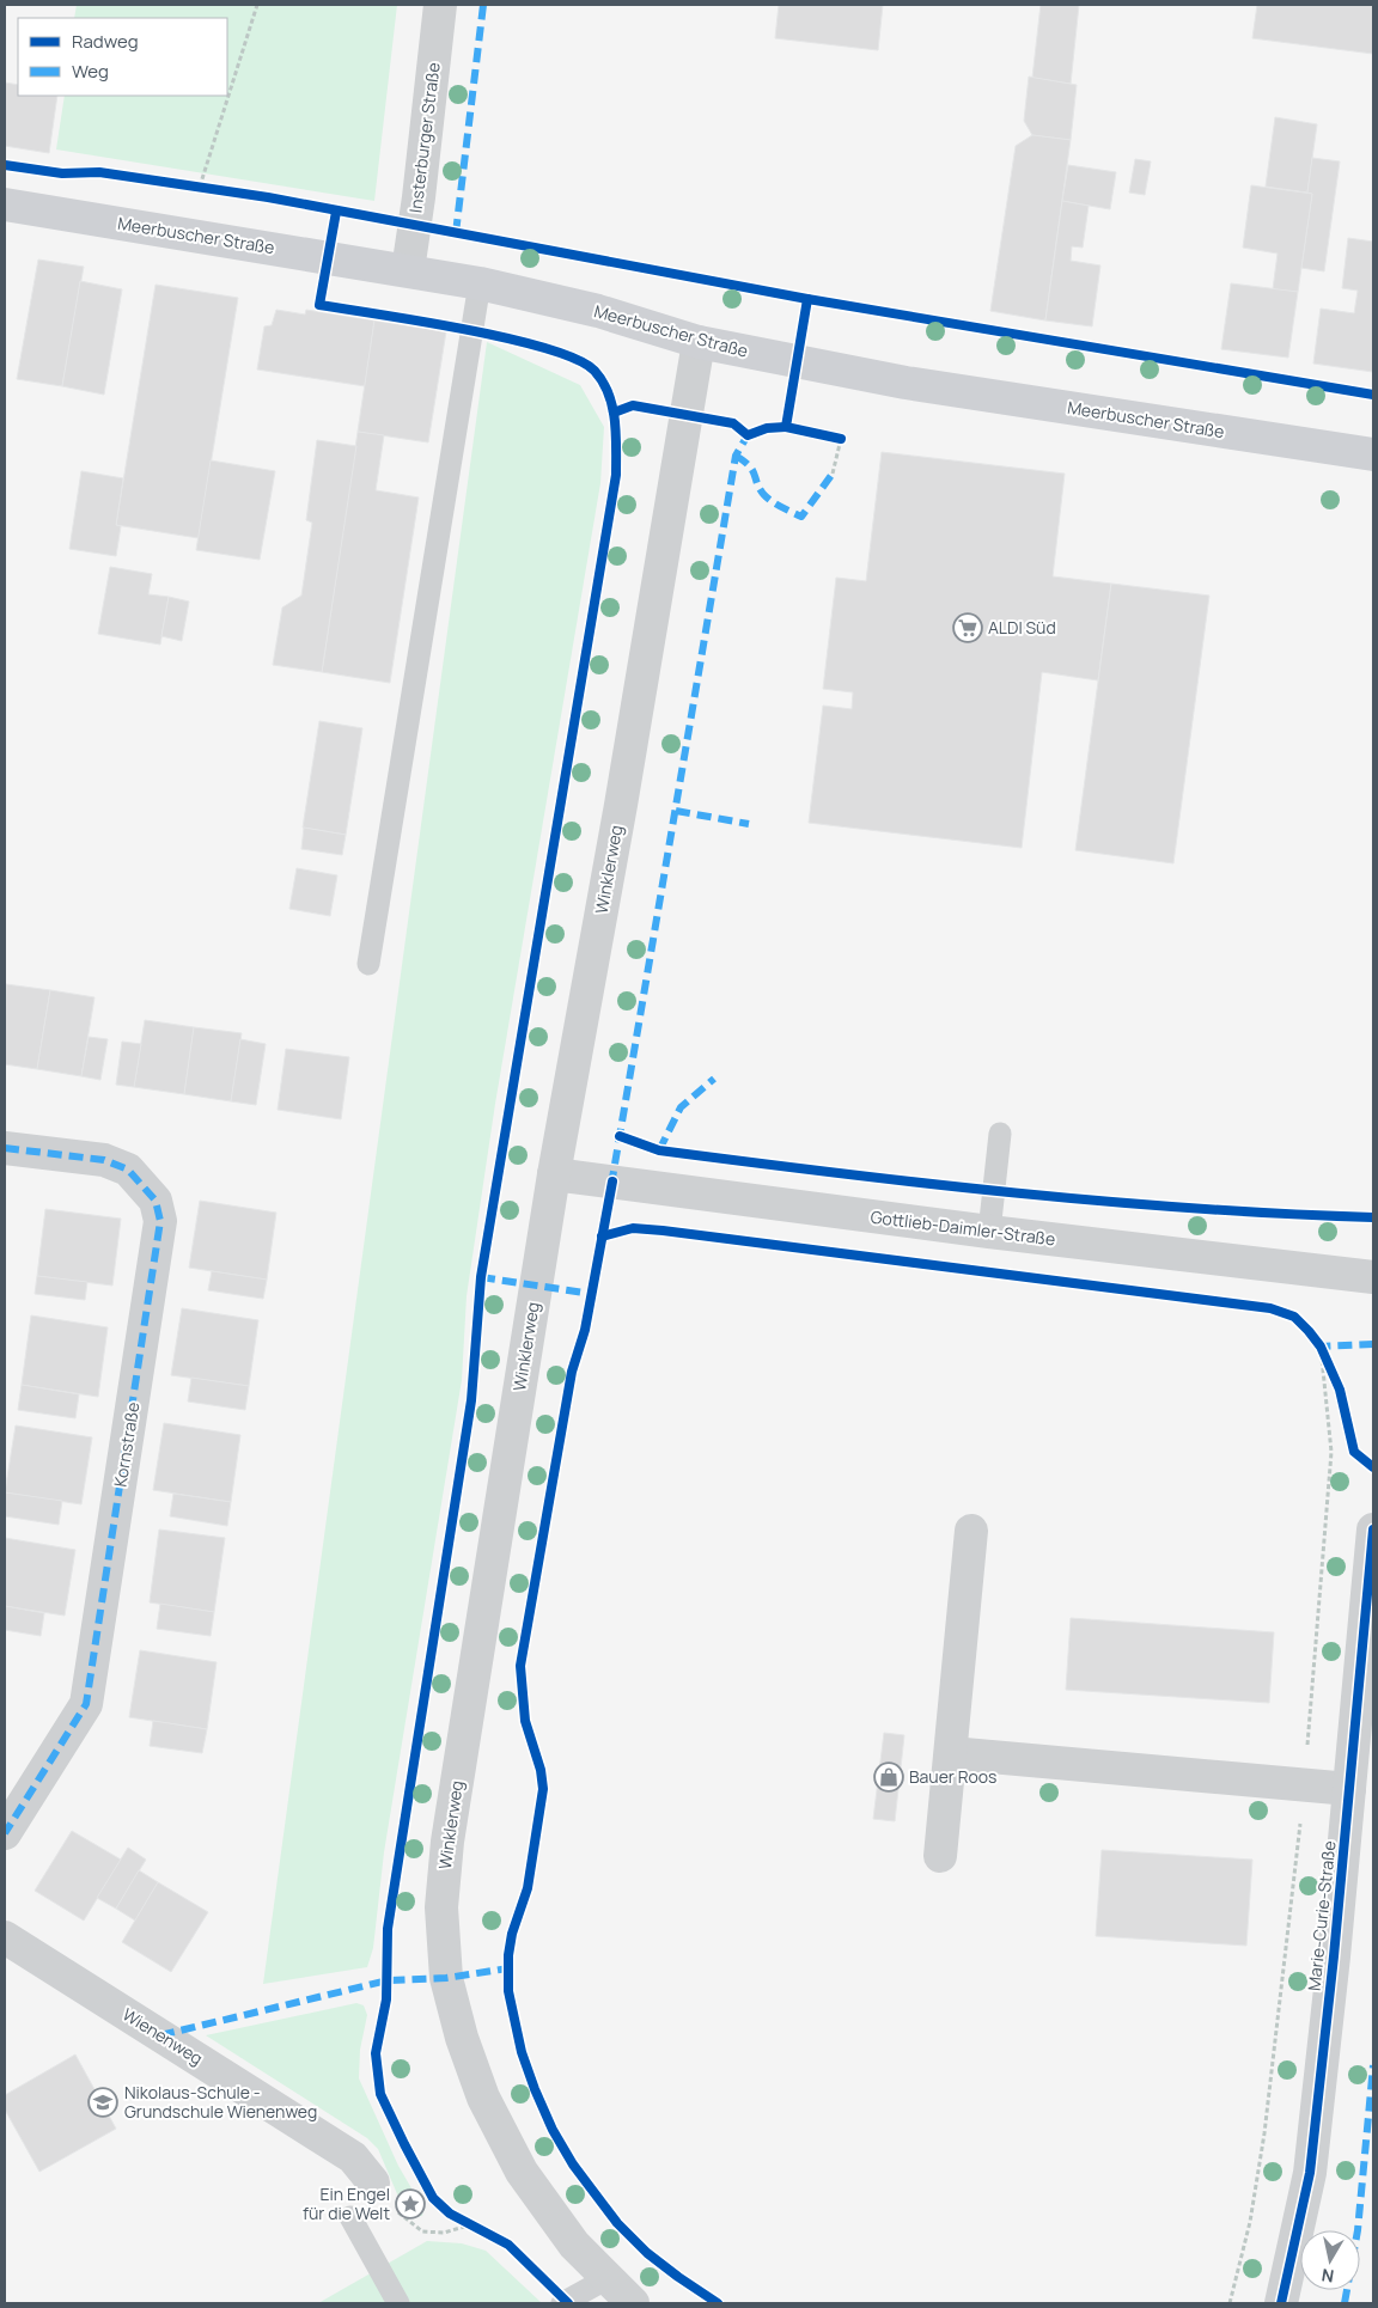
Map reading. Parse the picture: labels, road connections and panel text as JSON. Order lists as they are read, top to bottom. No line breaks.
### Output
{"streets":{"main road":["Meerbuscher Straße"],"street":["Insterburger Straße","Winklerweg","Gottlieb-Daimler-Straße","Kornstraße","Marie-Curie-Straße","Wienenweg"]},"crossings":[["Insterburger Straße","Meerbuscher Straße"],["Meerbuscher Straße","Winklerweg"],["Winklerweg","Gottlieb-Daimler-Straße"]],"places":{"supermarket":["ALDI Süd"],"shop":["Bauer Roos"],"school or university":["Nikolaus-Schule - Grundschule Wienenweg"],"place":["Ein Engel für die Welt"]},"legend":["Radweg","Weg"],"north":"bottom"}
